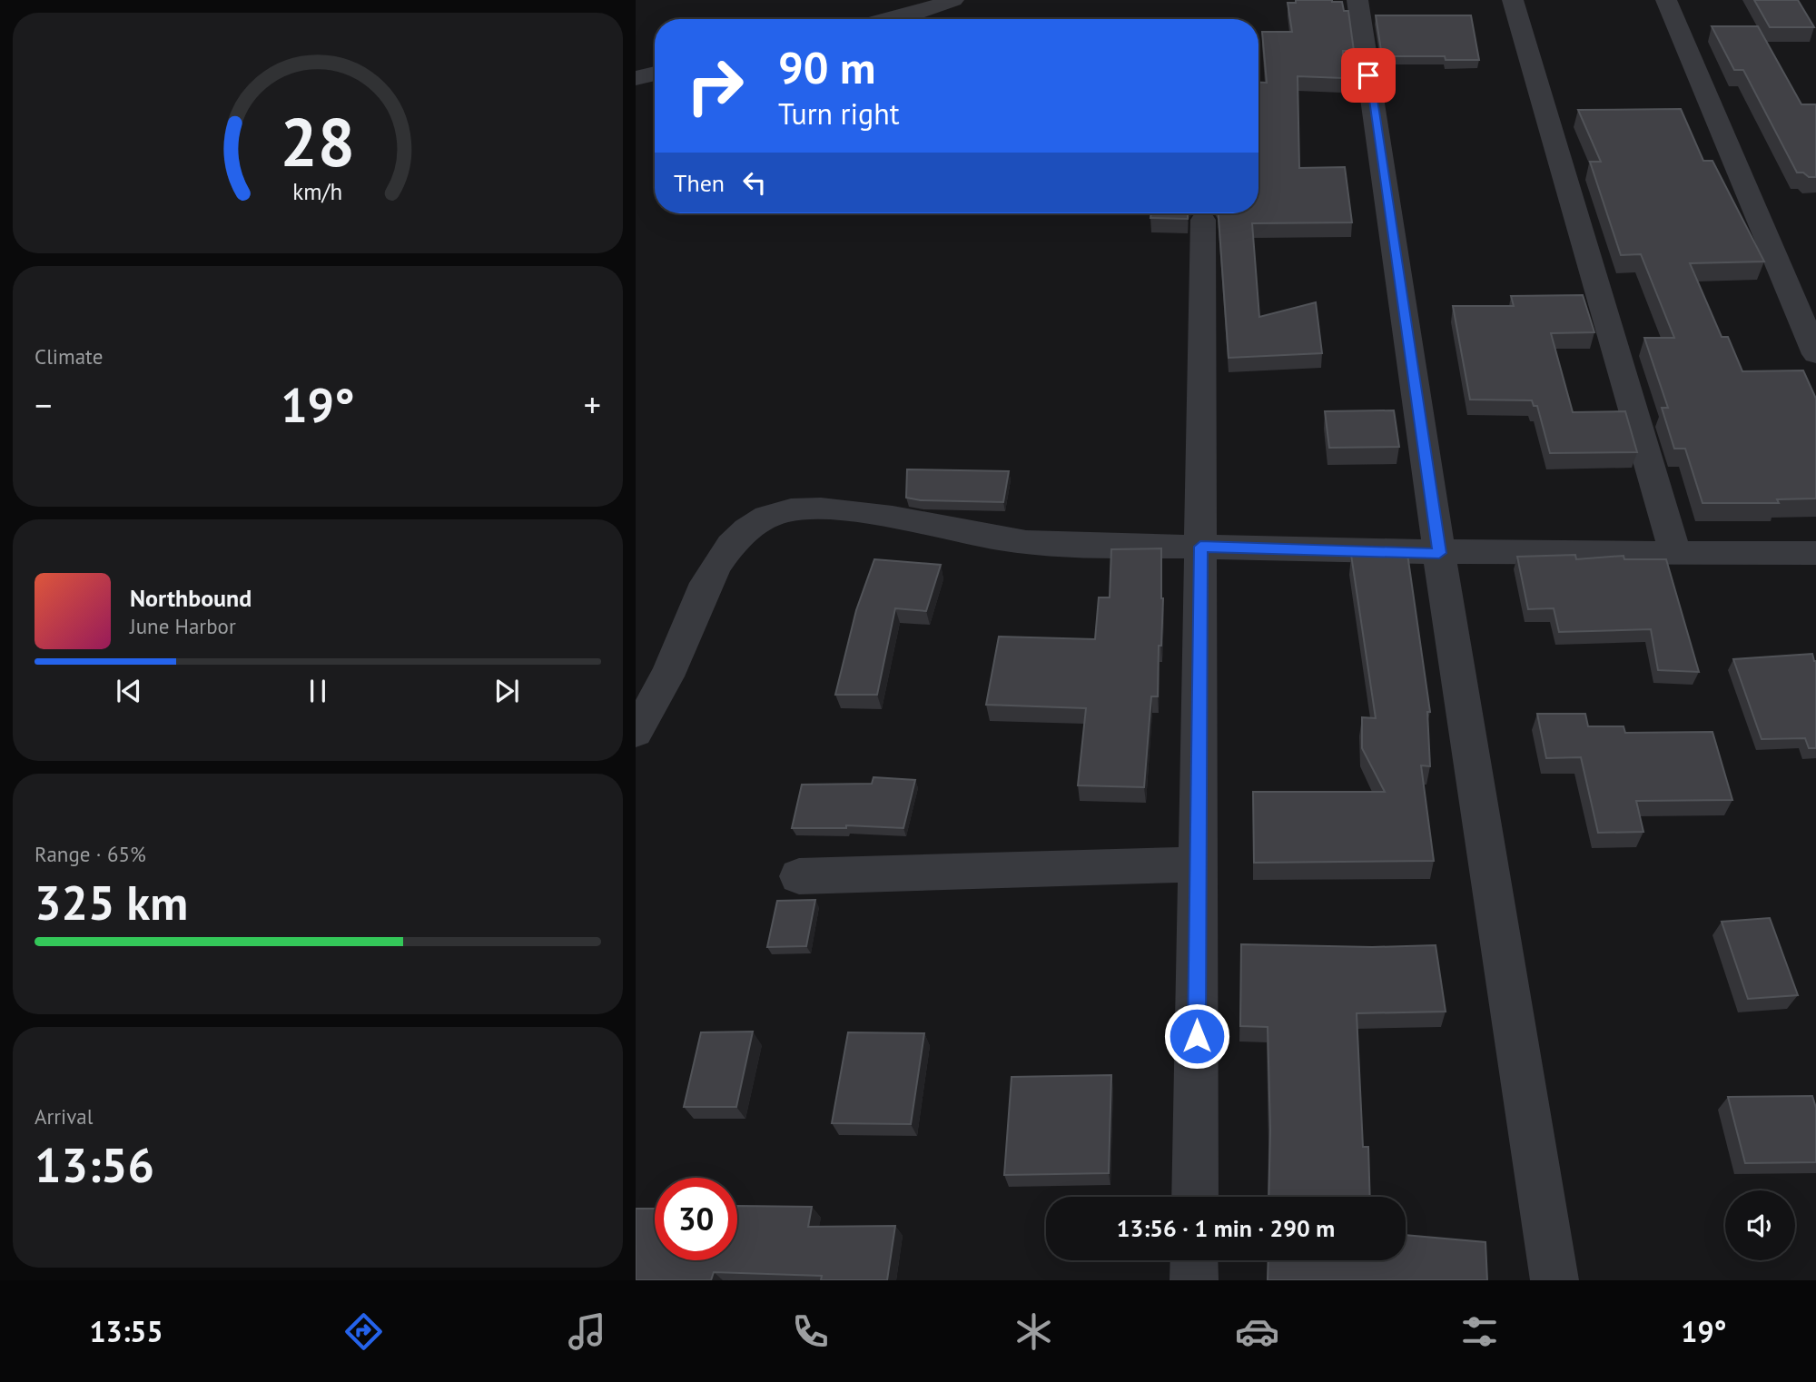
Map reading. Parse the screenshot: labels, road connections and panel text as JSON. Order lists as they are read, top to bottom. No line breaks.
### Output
{"page":{"turn":["90 m","Turn right"],"then":"Then","tile":["Climate",["Range · 65%","325 km"],["Arrival","13:56"]],"heat":["−","19°","+"],"song":["Northbound","June Harbor"],"limit":"30","trip":"13:56 · 1 min · 290 m","tabs":["13:55","19°"],"gauge":["28","km/h"]}}
